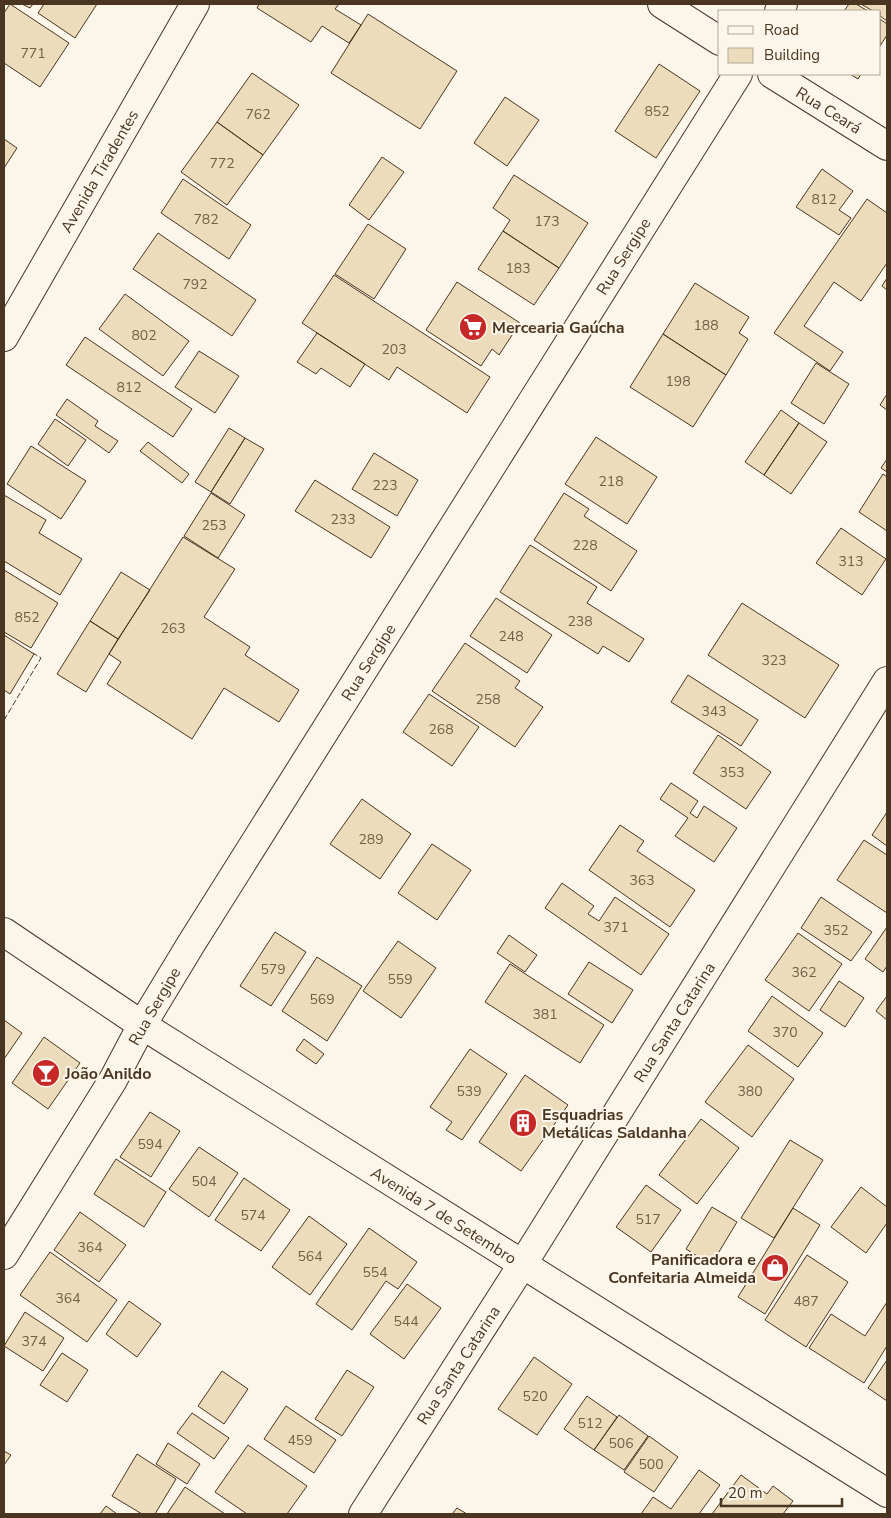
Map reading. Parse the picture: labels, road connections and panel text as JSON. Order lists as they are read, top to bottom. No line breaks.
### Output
{"streets":{"street":["Rua Ceará","Avenida Tiradentes","Rua Sergipe","Rua Santa Catarina","Avenida 7 de Setembro"]},"crossings":[["Rua Sergipe","Avenida 7 de Setembro"],["Rua Santa Catarina","Avenida 7 de Setembro"]],"places":{"supermarket":["Mercearia Gaúcha"],"bar":["João Anildo"],"building":["Esquadrias Metálicas Saldanha"],"shop":["Panificadora e Confeitaria Almeida"]},"house_numbers":["771","852","762","772","812","782","173","183","792","188","802","203","198","812","218","223","233","253","228","313","852","238","263","248","323","258","343","268","353","289","363","371","352","579","362","559","569","381","370","539","380","594","504","574","517","364","564","554","364","487","544","374","520","512","459","506","500"],"legend":["Road","Building"],"scale_bar":"20 m"}
